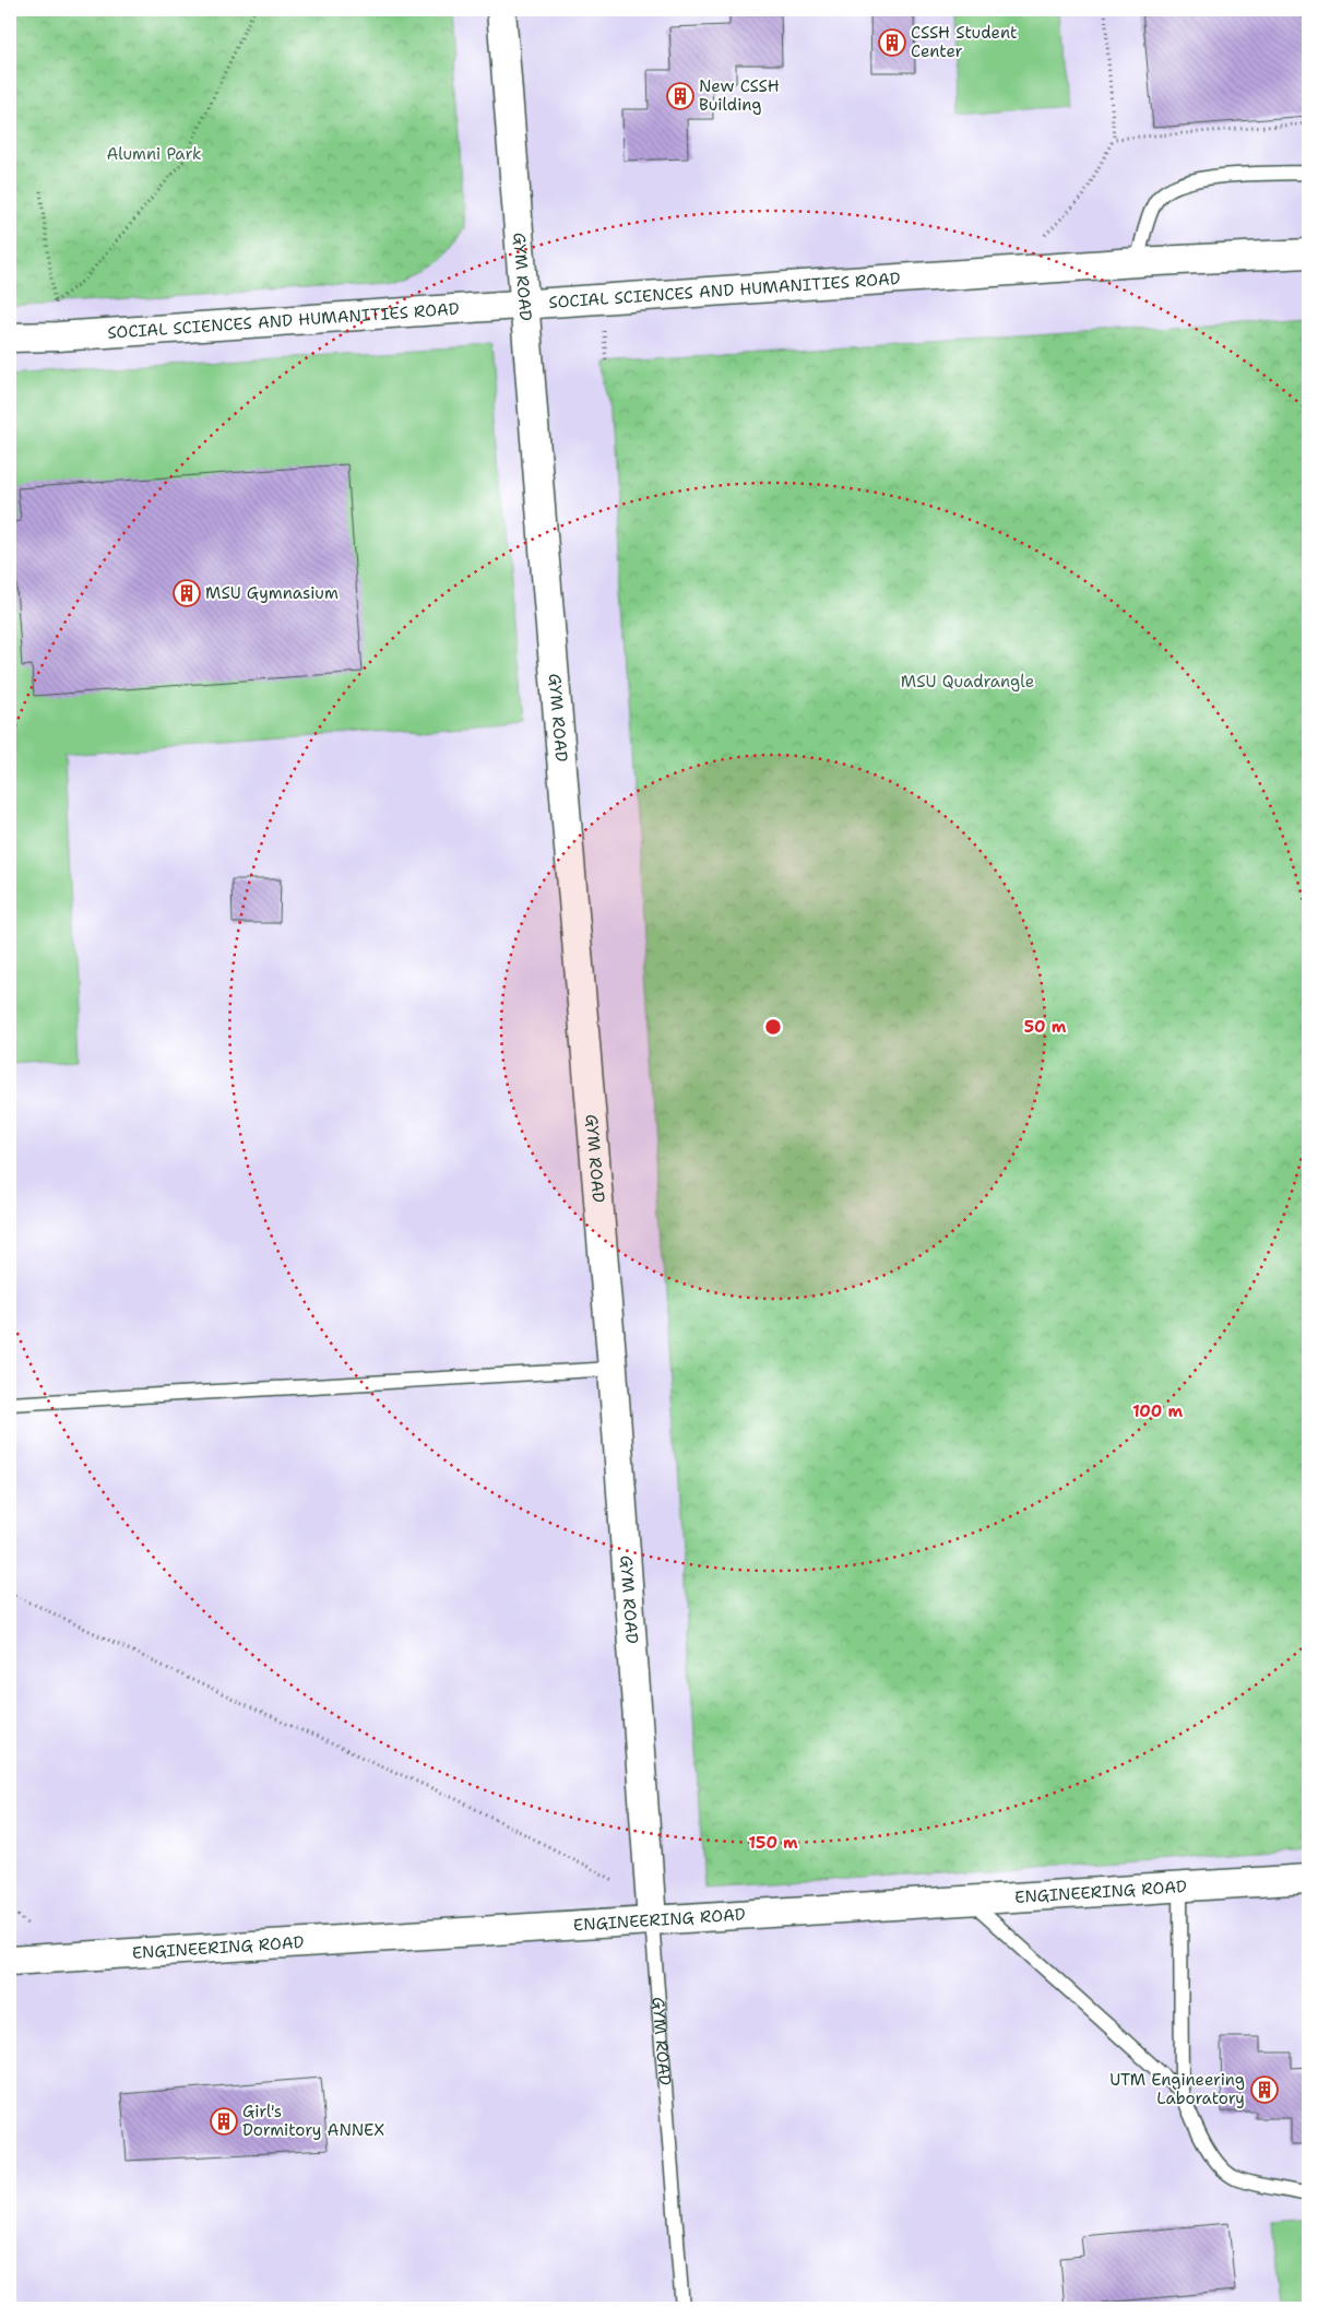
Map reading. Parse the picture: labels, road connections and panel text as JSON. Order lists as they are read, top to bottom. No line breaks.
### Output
{"streets":{"street":["GYM ROAD","SOCIAL SCIENCES AND HUMANITIES ROAD","ENGINEERING ROAD"]},"crossings":[["GYM ROAD","SOCIAL SCIENCES AND HUMANITIES ROAD"],["GYM ROAD","ENGINEERING ROAD"]],"parks":["Alumni Park","MSU Quadrangle"],"places":{"building":["CSSH Student Center","New CSSH Building","MSU Gymnasium","UTM Engineering Laboratory","Girl's Dormitory ANNEX"]},"rings":["50 m","100 m","150 m"]}
